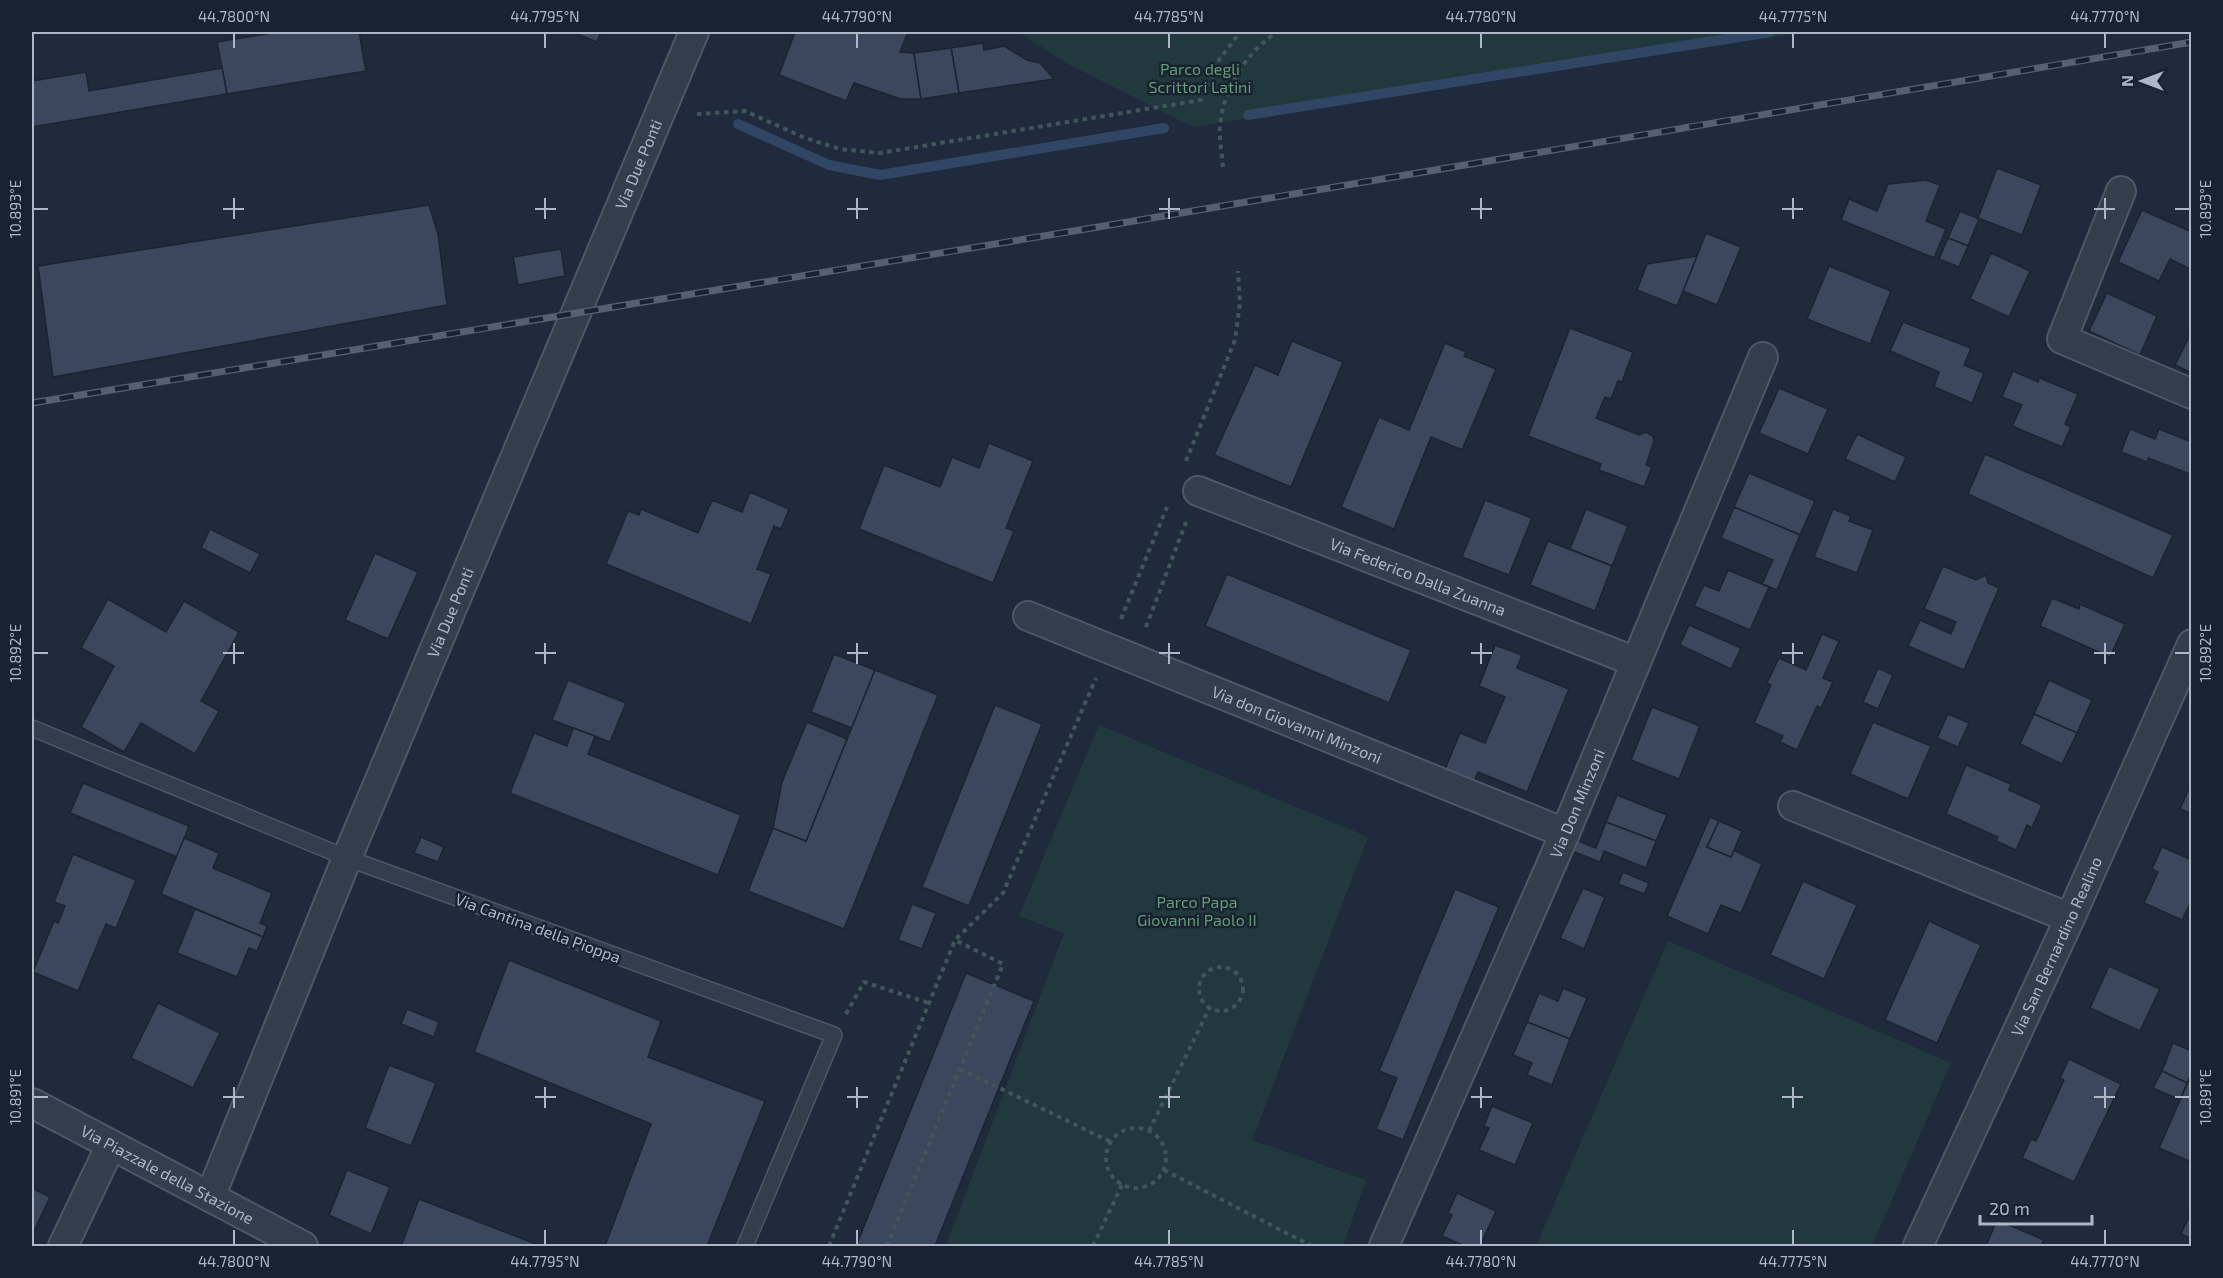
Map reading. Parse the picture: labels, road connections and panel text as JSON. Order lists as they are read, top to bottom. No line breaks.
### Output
{"streets":{"street":["Via Due Ponti","Via Federico Dalla Zuanna","Via don Giovanni Minzoni","Via Don Minzoni","Via San Bernardino Realino","Via Piazzale della Stazione"],"lane":["Via Cantina della Pioppa"]},"crossings":[["Via Due Ponti","Via Cantina della Pioppa"],["Via Due Ponti","Via Piazzale della Stazione"],["Via Federico Dalla Zuanna","Via Don Minzoni"],["Via don Giovanni Minzoni","Via Don Minzoni"]],"parks":["Parco degli Scrittori Latini","Parco Papa Giovanni Paolo II"],"scale_bar":"20 m","north":"left","coordinates":["44.7800°N","44.7795°N","44.7790°N","44.7785°N","44.7780°N","44.7775°N","44.7770°N","10.893°E","10.892°E","10.891°E"]}
